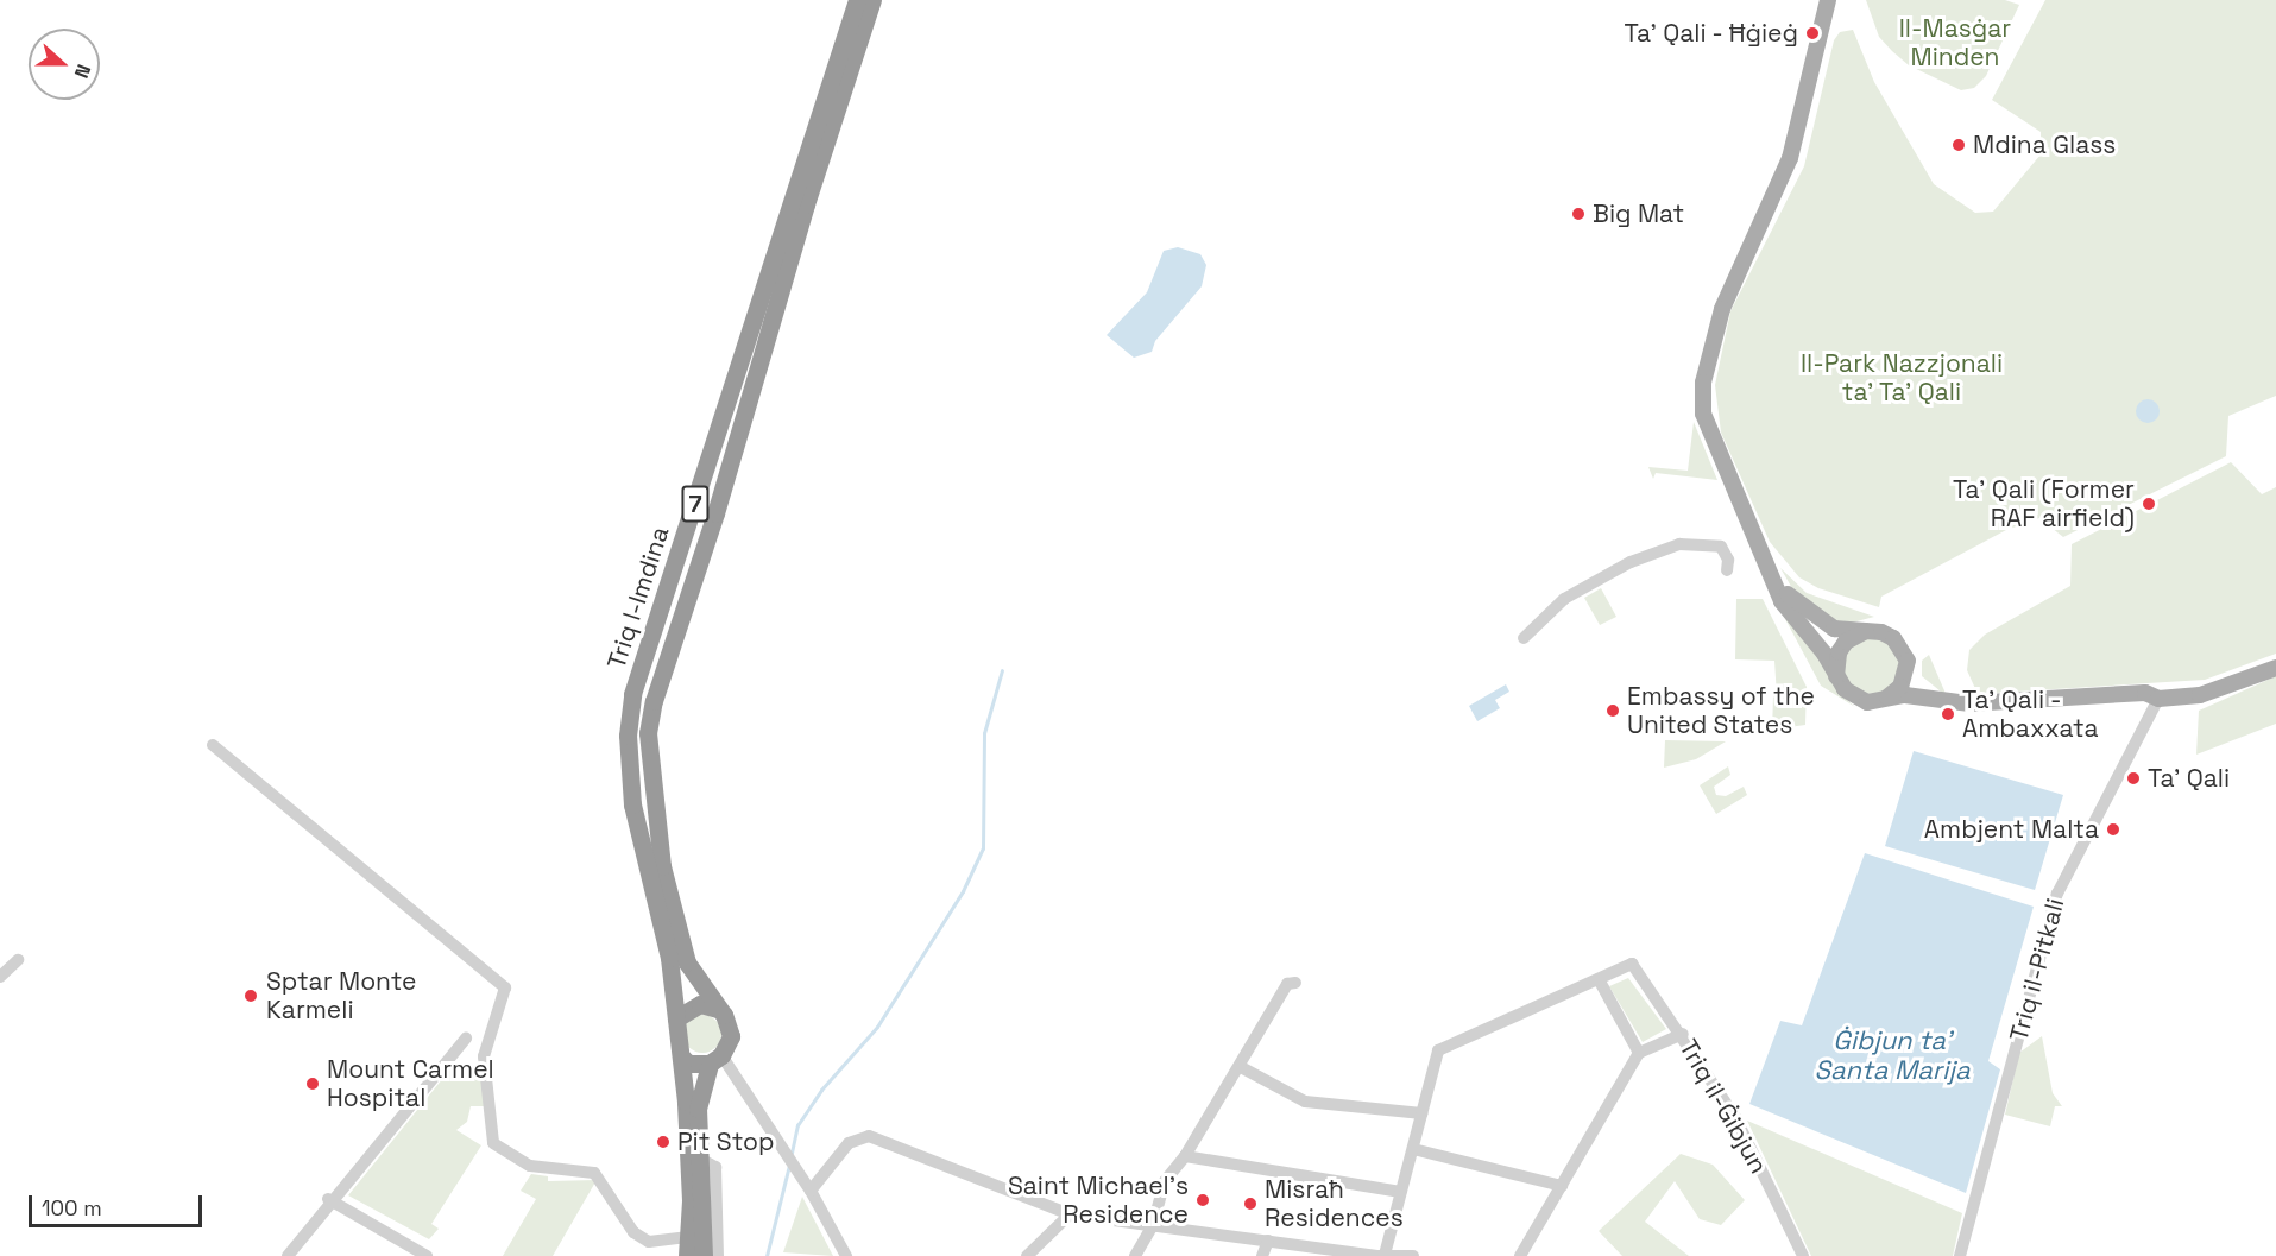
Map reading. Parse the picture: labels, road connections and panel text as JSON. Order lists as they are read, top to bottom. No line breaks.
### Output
{"streets":{"highway":["7","Triq l-Imdina"],"street":["Triq il-Pitkali","Triq il-Ġibjun"]},"water":["Ġibjun ta' Santa Marija"],"parks":["Il-Masġar Minden","Il-Park Nazzjonali ta' Ta' Qali"],"places":["Ta' Qali - Ħġieġ","Mdina Glass","Big Mat","Ta' Qali (Former RAF airfield)","Embassy of the United States","Ta' Qali - Ambaxxata","Ta' Qali","Ambjent Malta","Sptar Monte Karmeli","Mount Carmel Hospital","Pit Stop","Saint Michael's Residence","Misraħ Residences"],"scale_bar":"100 m","north":"right"}
